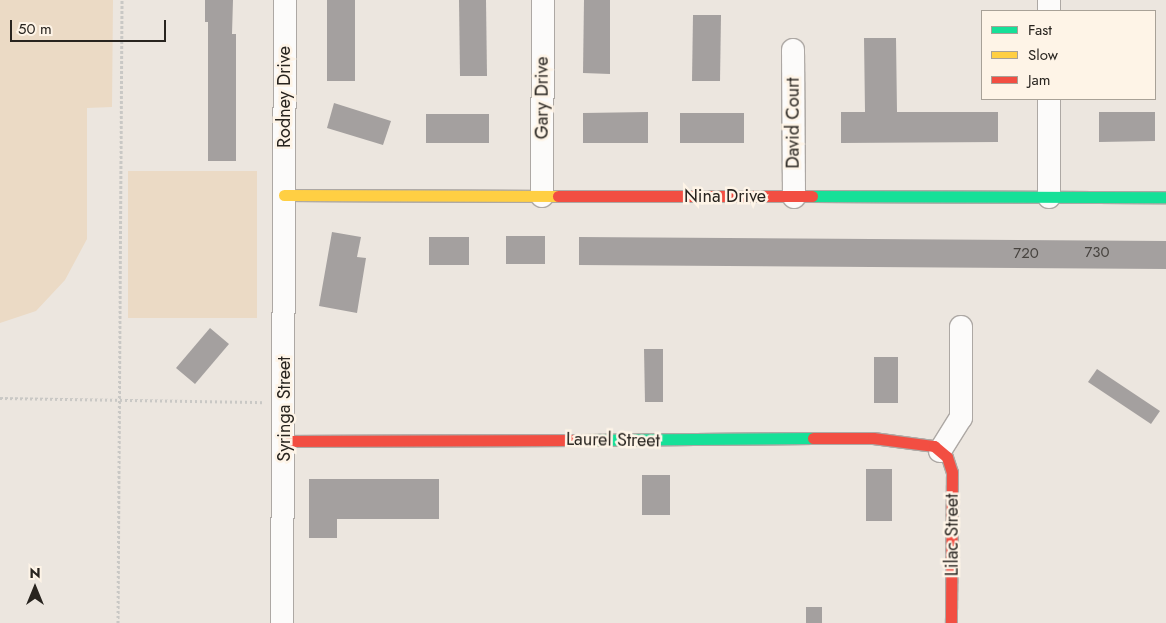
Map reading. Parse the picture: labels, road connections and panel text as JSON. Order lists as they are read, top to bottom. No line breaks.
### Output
{"streets":{"street":["Rodney Drive","Gary Drive","David Court","Nina Drive","Syringa Street","Laurel Street","Lilac Street"]},"crossings":[["Rodney Drive","Nina Drive"],["Rodney Drive","Syringa Street"],["Gary Drive","Nina Drive"],["David Court","Nina Drive"],["Nina Drive","Syringa Street"],["Syringa Street","Laurel Street"],["Laurel Street","Lilac Street"]],"house_numbers":["730","720"],"legend":["Fast","Slow","Jam"],"scale_bar":"50 m","north":"top"}
